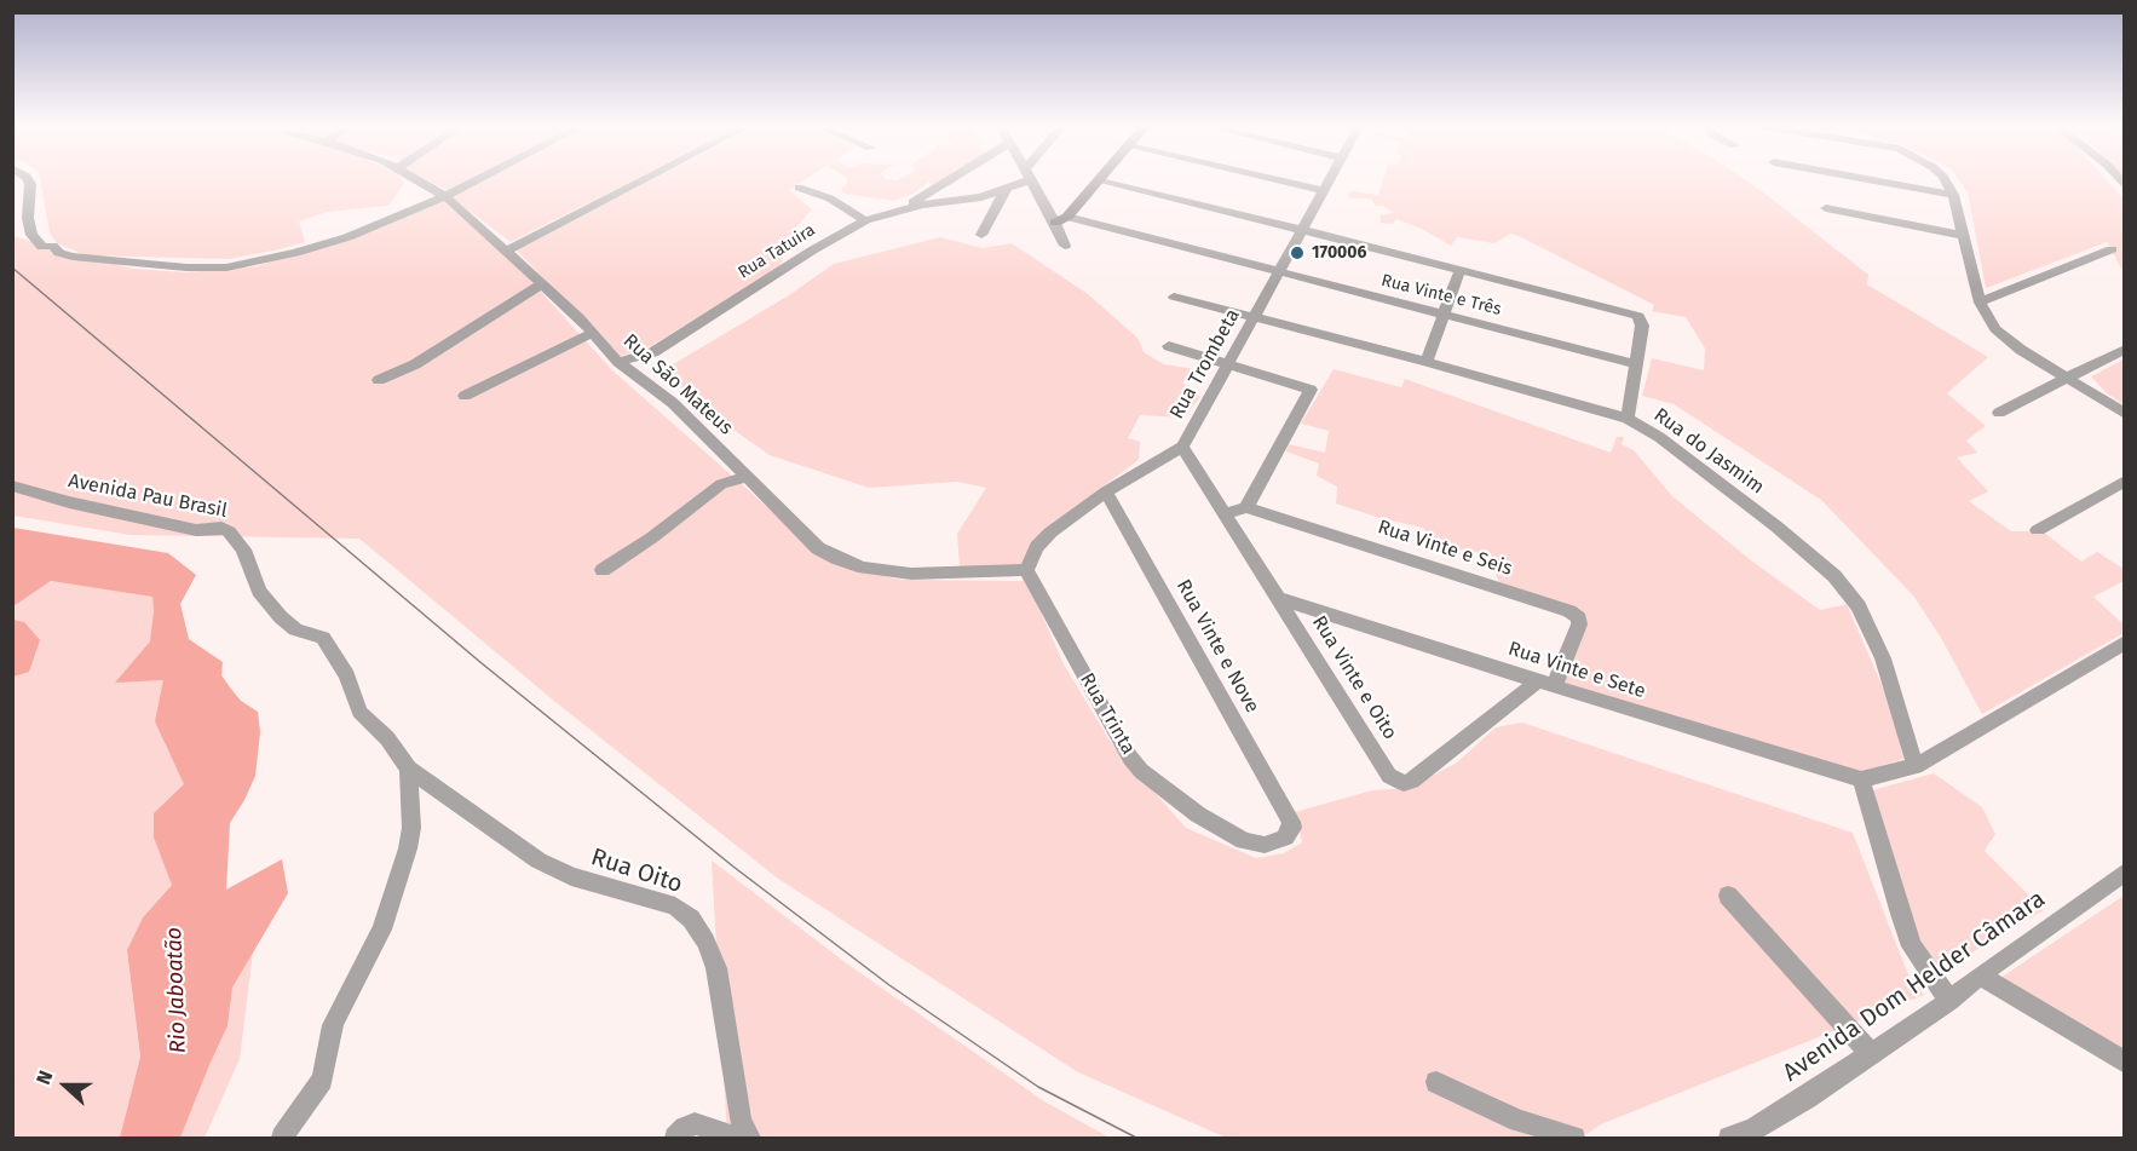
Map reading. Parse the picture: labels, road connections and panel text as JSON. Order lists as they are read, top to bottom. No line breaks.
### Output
{"streets":{"street":["Rua Tatuira","Rua Vinte e Três","Rua Trombeta","Rua São Mateus","Rua do Jasmim","Avenida Pau Brasil","Rua Vinte e Seis","Rua Vinte e Nove","Rua Vinte e Sete","Rua Vinte e Oito","Rua Trinta","Rua Oito","Avenida Dom Helder Câmara"]},"crossings":[["Rua Tatuira","Rua São Mateus"],["Rua Vinte e Três","Rua Trombeta"],["Rua Trombeta","Rua São Mateus"],["Rua Trombeta","Rua do Jasmim"],["Rua Trombeta","Rua Vinte e Nove"],["Rua Trombeta","Rua Vinte e Oito"],["Rua Trombeta","Rua Trinta"],["Rua São Mateus","Rua Trinta"],["Avenida Pau Brasil","Rua Oito"],["Rua Vinte e Seis","Rua Vinte e Sete"],["Rua Vinte e Seis","Rua Vinte e Oito"],["Rua Vinte e Nove","Rua Trinta"],["Rua Vinte e Sete","Rua Vinte e Oito"]],"water":["Rio Jaboatão"],"places":["170006"],"north":"left"}
